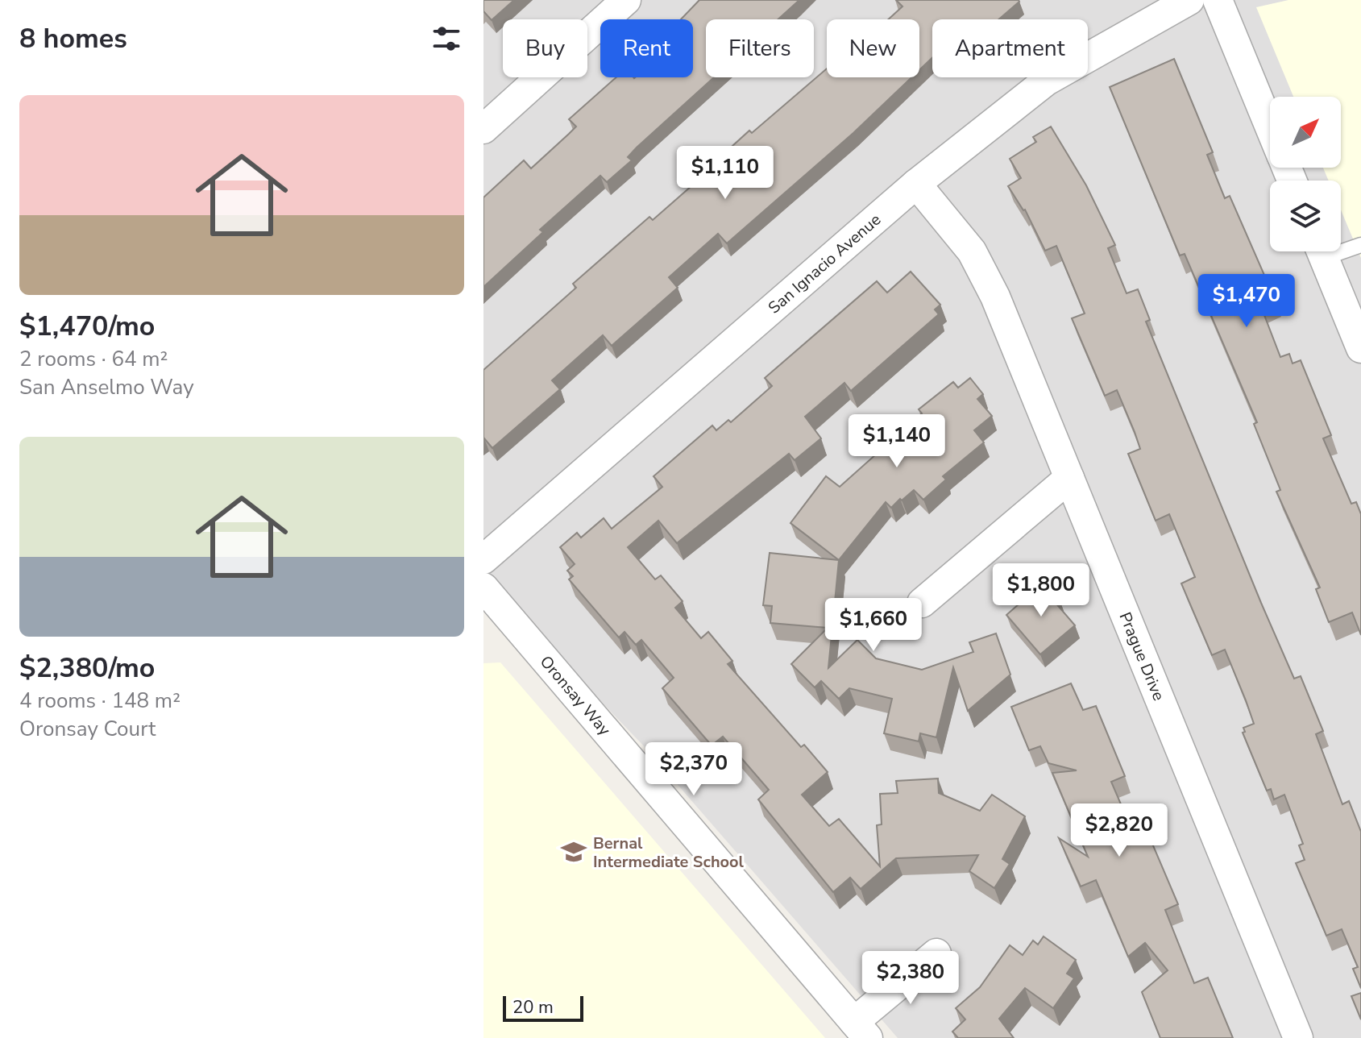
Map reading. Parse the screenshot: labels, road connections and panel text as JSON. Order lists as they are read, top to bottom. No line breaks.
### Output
{"streets":{"street":["San Ignacio Avenue","Prague Drive","Oronsay Way"]},"crossings":[["San Ignacio Avenue","Prague Drive"]],"places":{"school or university":["Bernal Intermediate School"]},"scale_bar":"20 m","north":"top right","page":{"heading":"8 homes","chip":["Buy","Rent","Filters","New","Apartment"],"list":[{"name":"$1,470/mo","note":"2 rooms · 64 m² · San Anselmo Way"},{"name":"$2,380/mo","note":"4 rooms · 148 m² · Oronsay Court"}],"price":["$1,110","$1,470","$1,140","$1,800","$1,660","$2,370","$2,820","$2,380"],"scale":"20 m"}}
